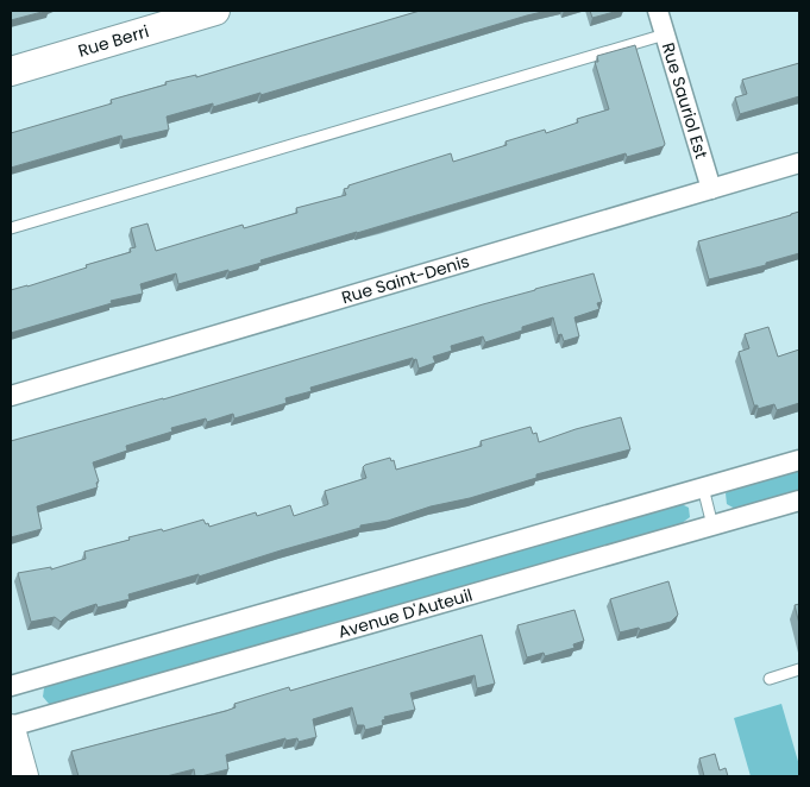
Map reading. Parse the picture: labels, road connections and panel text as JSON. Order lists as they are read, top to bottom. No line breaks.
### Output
{"streets":{"main road":["Rue Berri"],"street":["Rue Sauriol Est","Rue Saint-Denis","Avenue D'Auteuil"]},"crossings":[["Rue Sauriol Est","Rue Saint-Denis"]]}
